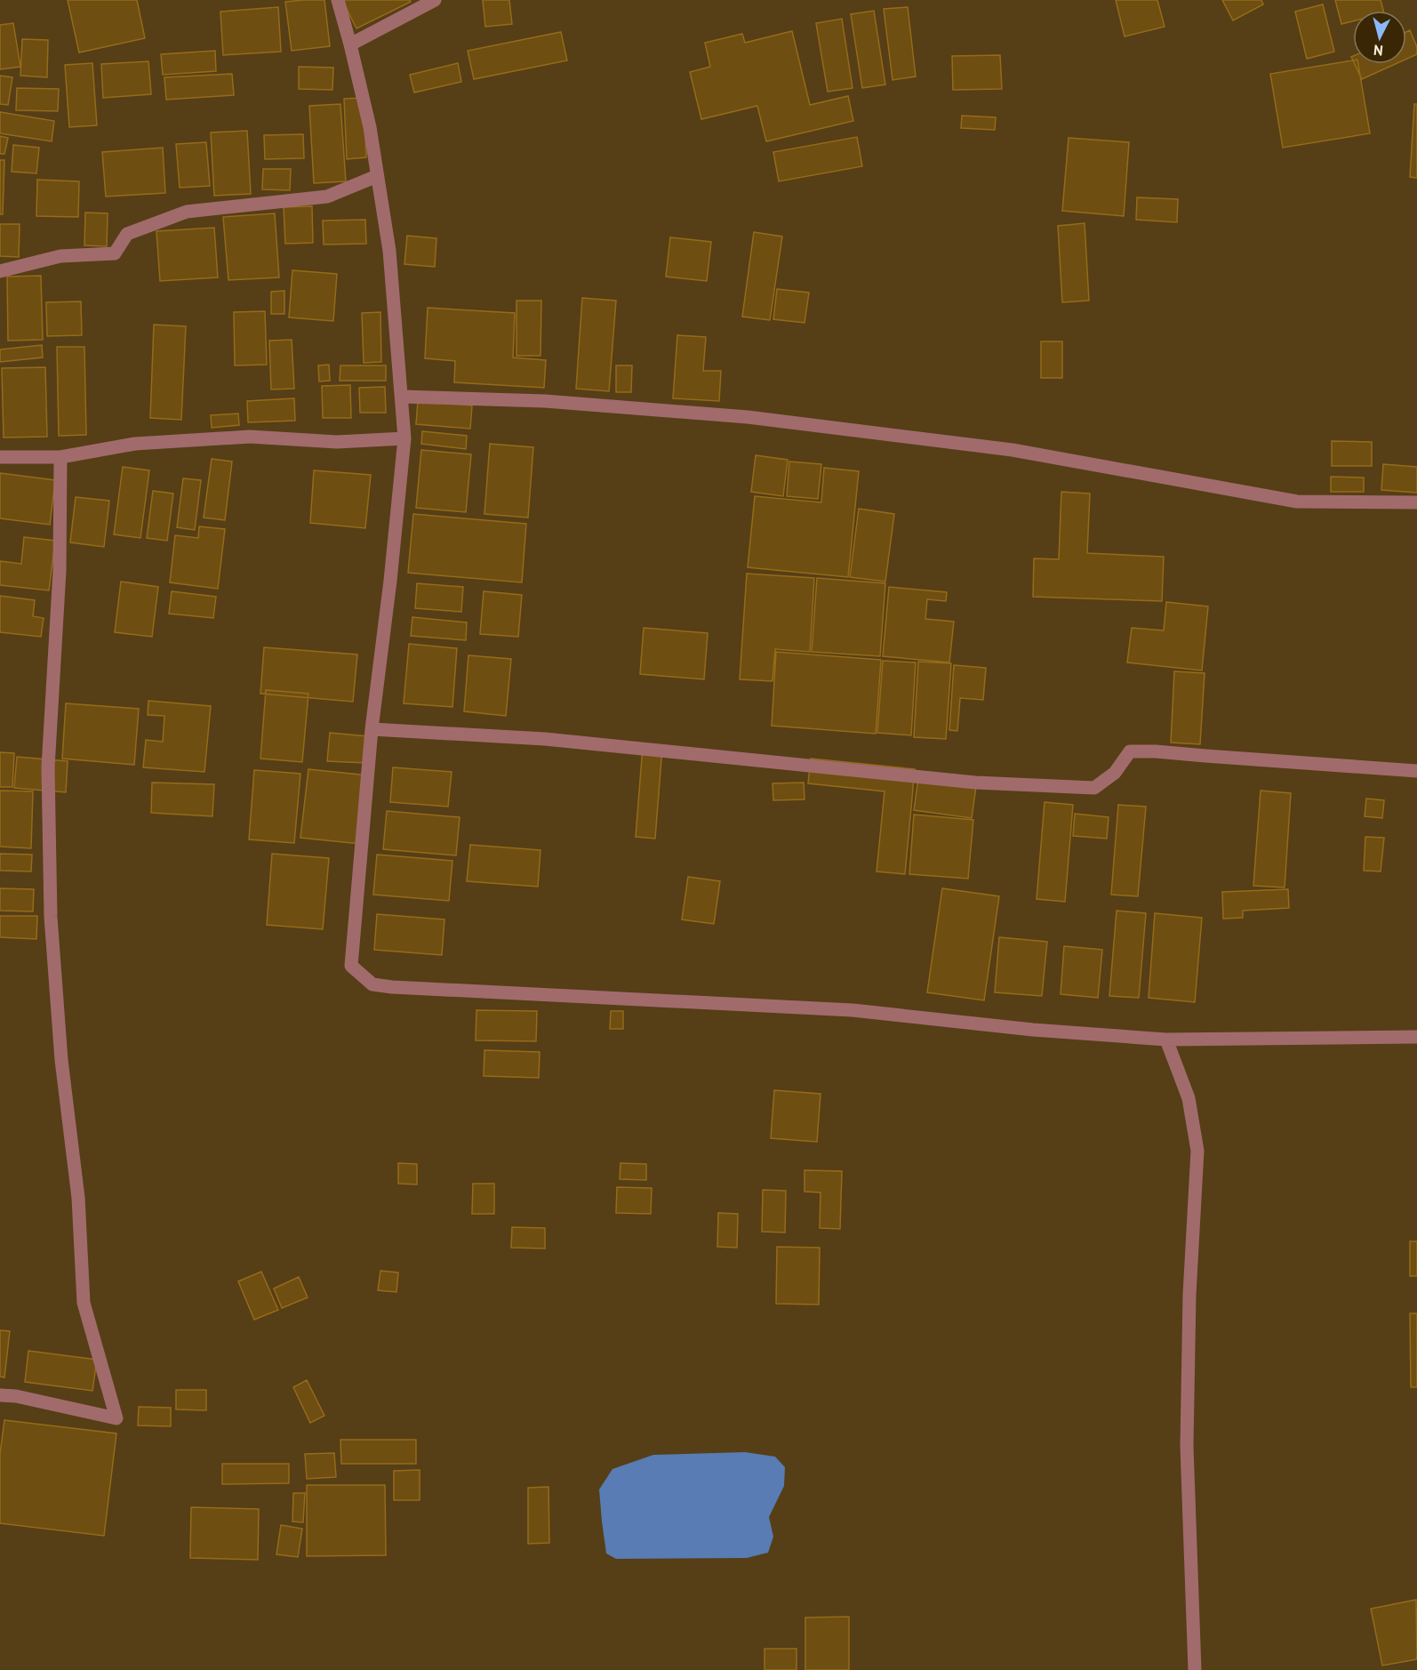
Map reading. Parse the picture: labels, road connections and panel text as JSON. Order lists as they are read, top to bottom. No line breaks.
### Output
{"north":"bottom"}
